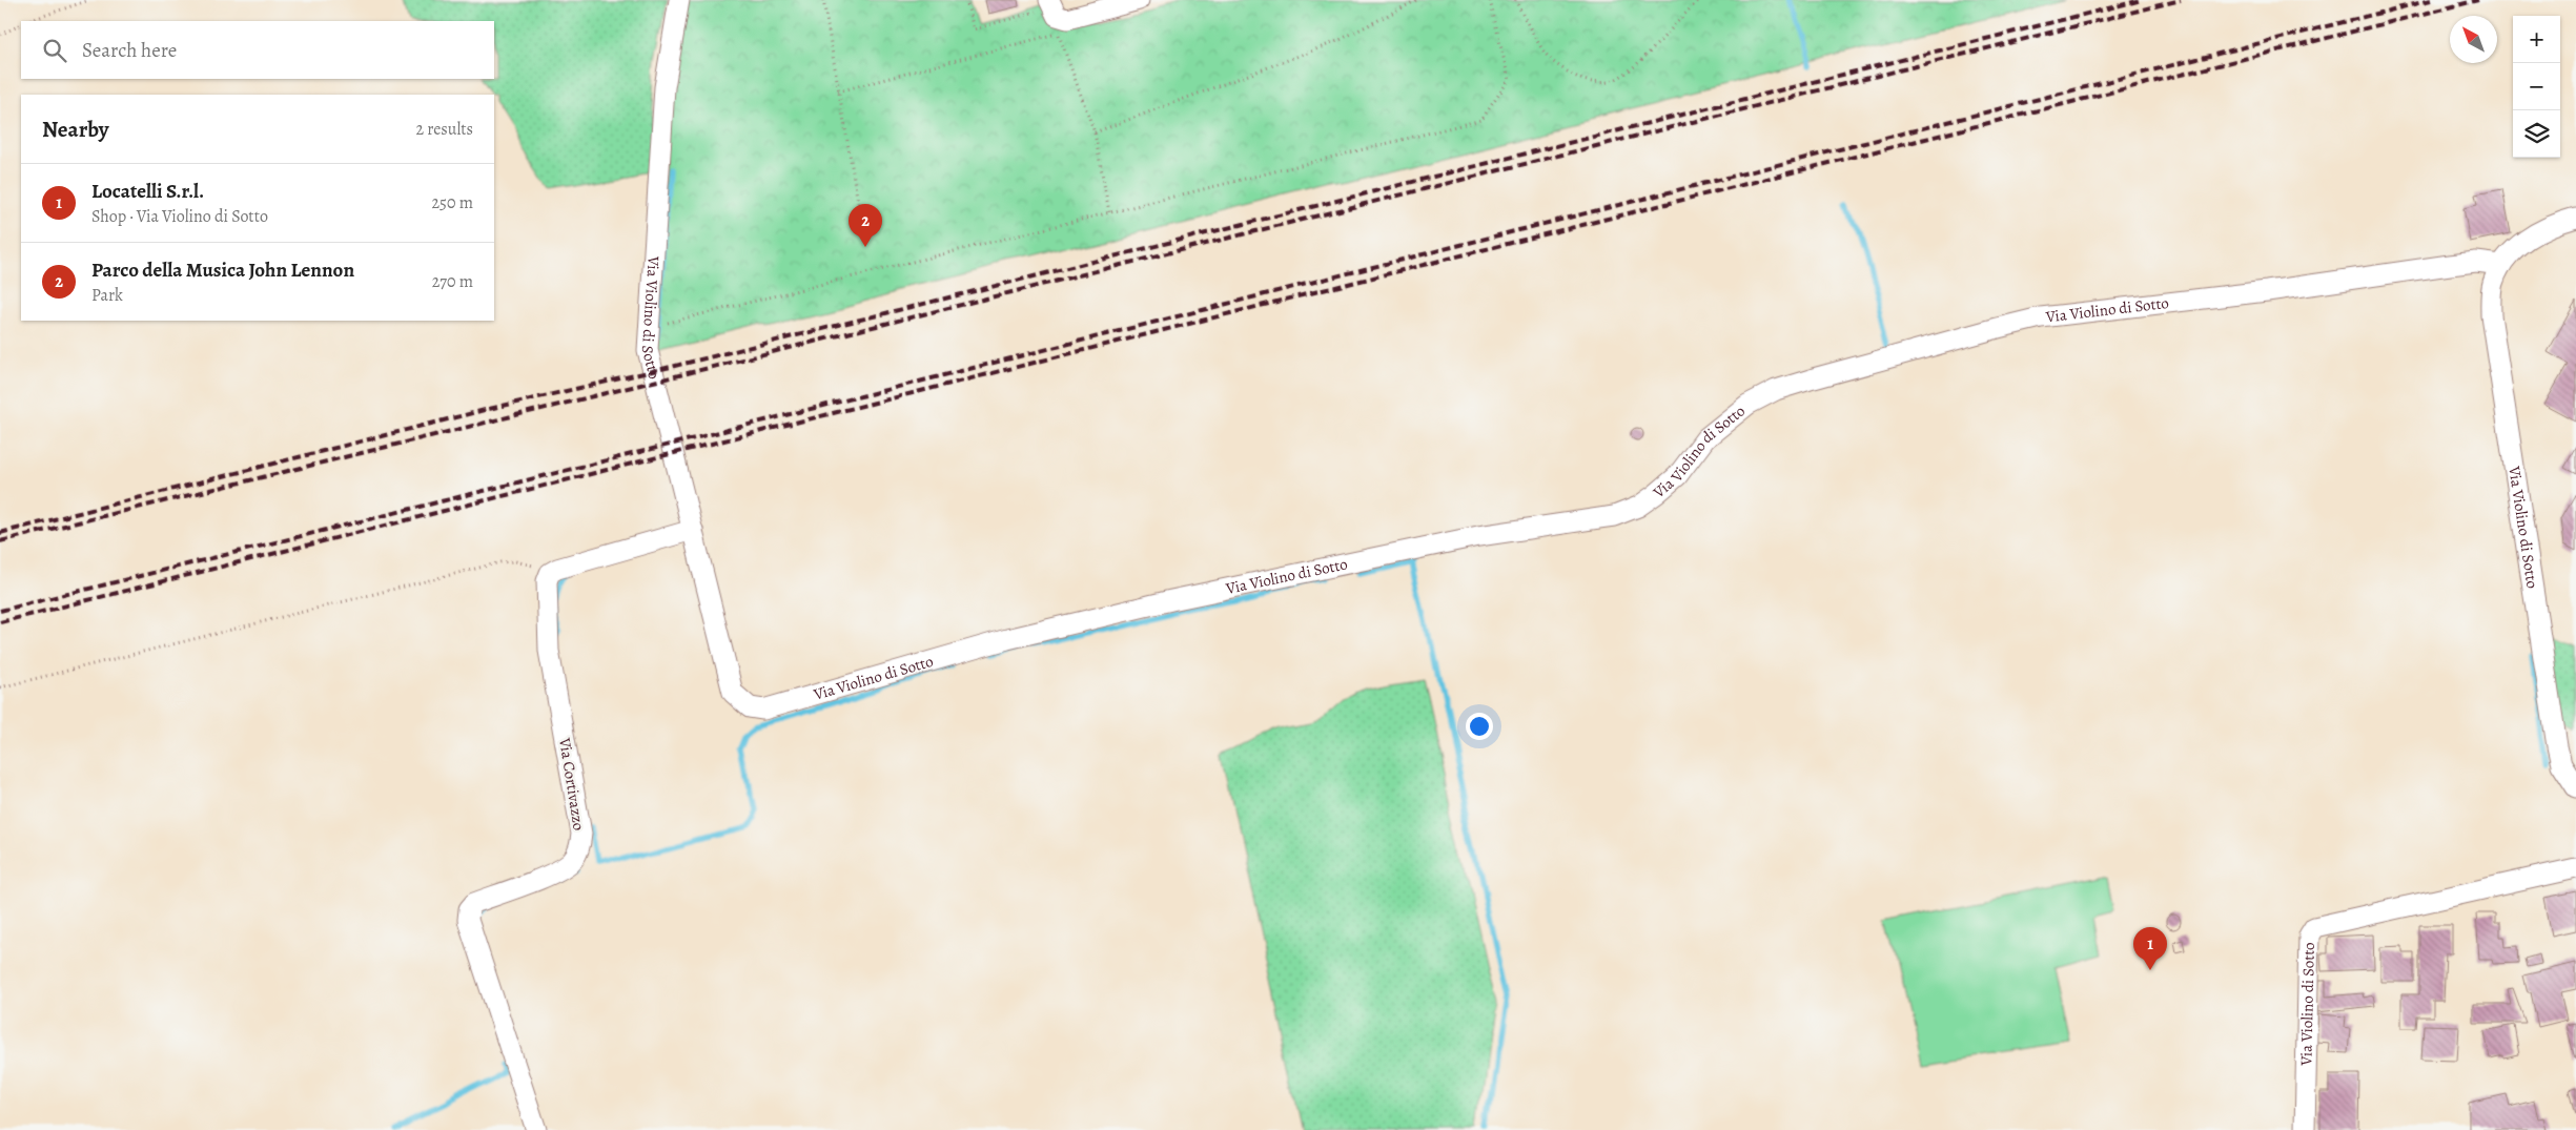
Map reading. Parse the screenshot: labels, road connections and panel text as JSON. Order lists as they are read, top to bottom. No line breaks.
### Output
{"streets":{"street":["Via Violino di Sotto","Via Cortivazzo"]},"north":"top left","page":{"map_buttons":["+","−"],"search":"Search here","heading":["Nearby","2 results"],"list":[{"mark":"1","name":"Locatelli S.r.l.","note":"Shop · Via Violino di Sotto","value":"250 m"},{"mark":"2","name":"Parco della Musica John Lennon","note":"Park","value":"270 m"}],"pins":["2","1"]}}
